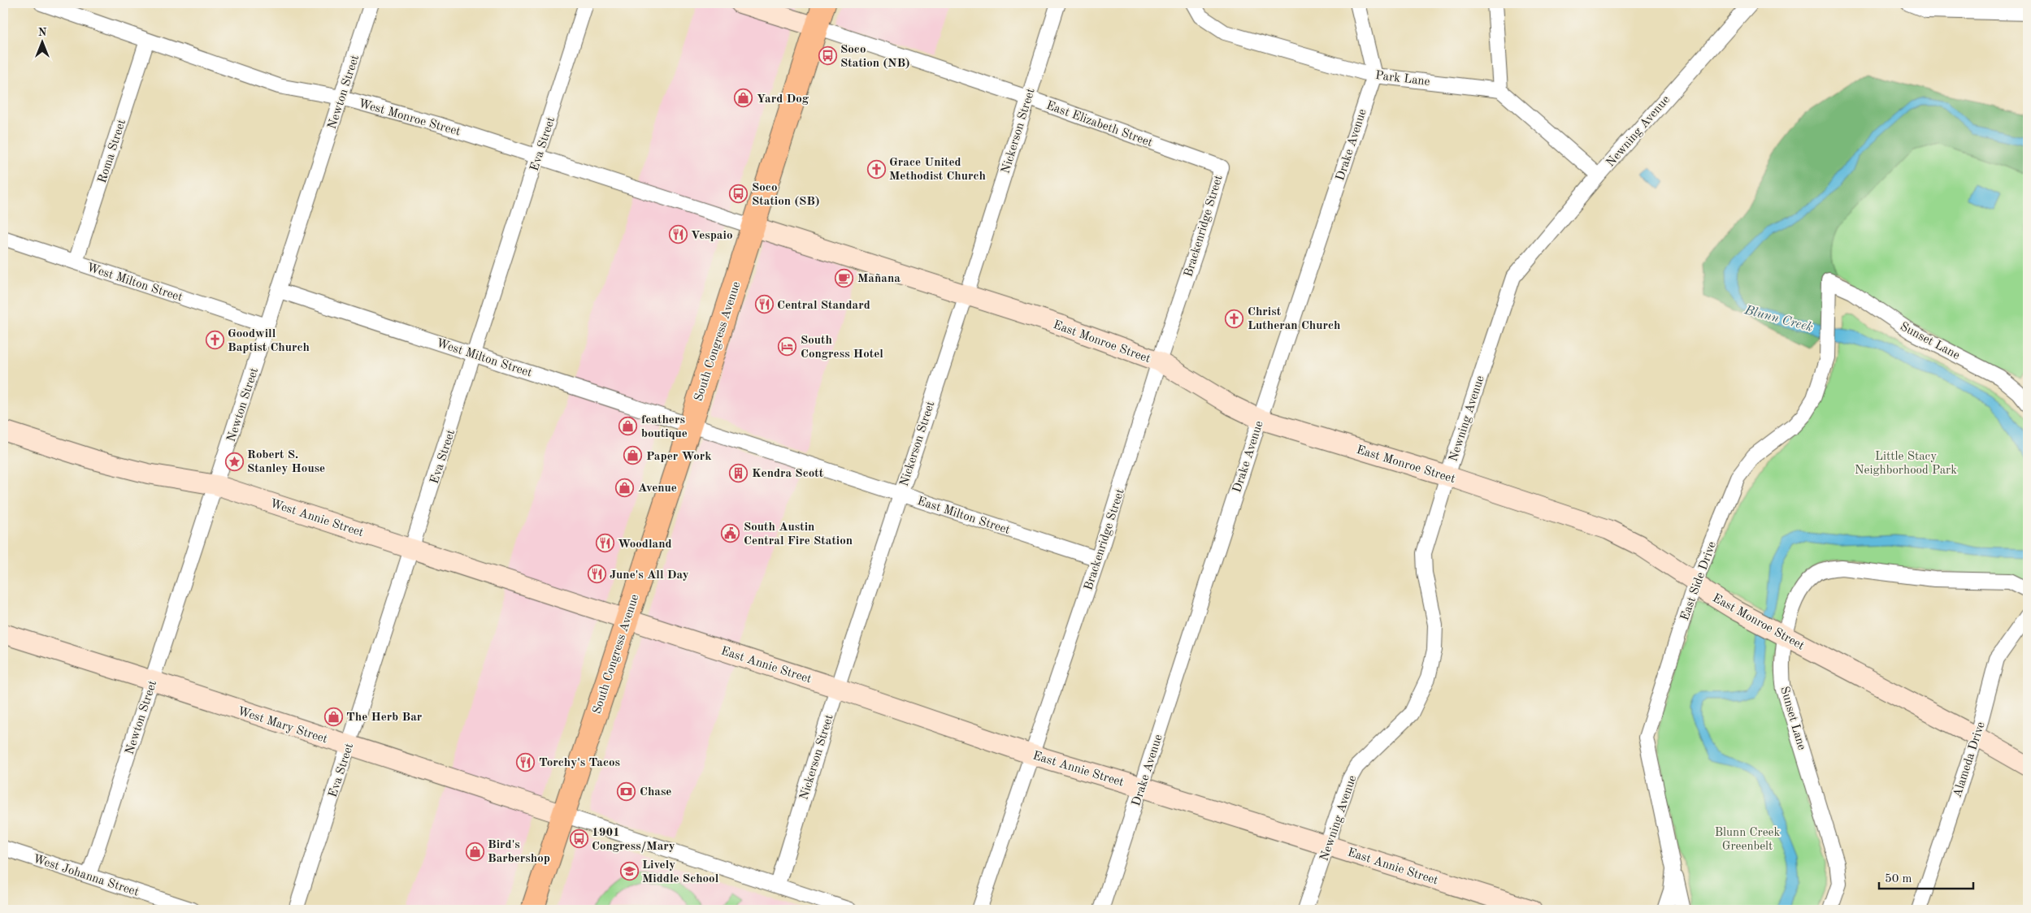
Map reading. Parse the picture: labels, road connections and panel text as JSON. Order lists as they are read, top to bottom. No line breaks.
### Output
{"streets":{"main road":["South Congress Avenue"],"street":["Park Lane","Newton Street","West Monroe Street","East Elizabeth Street","Nickerson Street","Newning Avenue","Eva Street","Drake Avenue","Roma Street","Brackenridge Street","West Milton Street","Sunset Lane","East Monroe Street","East Milton Street","West Annie Street","East Side Drive","East Annie Street","West Mary Street","Alameda Drive","West Johanna Street"]},"crossings":[["Park Lane","Drake Avenue"],["Newton Street","West Monroe Street"],["Newton Street","West Milton Street"],["Newton Street","West Annie Street"],["Newton Street","West Mary Street"],["Newton Street","West Johanna Street"],["West Monroe Street","Eva Street"],["West Monroe Street","Roma Street"],["West Monroe Street","South Congress Avenue"],["West Monroe Street","East Monroe Street"],["East Elizabeth Street","Nickerson Street"],["East Elizabeth Street","Brackenridge Street"],["East Elizabeth Street","South Congress Avenue"],["Nickerson Street","East Monroe Street"],["Nickerson Street","East Milton Street"],["Nickerson Street","East Annie Street"],["Newning Avenue","East Monroe Street"],["Newning Avenue","East Annie Street"],["Eva Street","West Milton Street"],["Eva Street","West Annie Street"],["Eva Street","West Mary Street"],["Drake Avenue","East Monroe Street"],["Drake Avenue","East Annie Street"],["Roma Street","West Milton Street"],["Brackenridge Street","East Monroe Street"],["Brackenridge Street","East Milton Street"],["Brackenridge Street","East Annie Street"],["West Milton Street","South Congress Avenue"],["West Milton Street","East Milton Street"],["Sunset Lane","East Monroe Street"],["Sunset Lane","East Side Drive"],["South Congress Avenue","East Monroe Street"],["South Congress Avenue","East Milton Street"],["South Congress Avenue","West Annie Street"],["South Congress Avenue","East Annie Street"],["South Congress Avenue","West Mary Street"],["East Monroe Street","East Side Drive"],["East Monroe Street","Alameda Drive"],["West Annie Street","East Annie Street"]],"water":["Blunn Creek"],"parks":["Little Stacy Neighborhood Park","Blunn Creek Greenbelt"],"places":{"bus stop":["Soco Station (NB)","Soco Station (SB)","1901 Congress/Mary"],"shop":["Yard Dog","feathers boutique","Paper Work","Avenue","The Herb Bar","Bird's Barbershop"],"church":["Grace United Methodist Church","Christ Lutheran Church","Goodwill Baptist Church"],"restaurant":["Vespaio","Central Standard","Woodland","June's All Day","Torchy's Tacos"],"cafe":["Mañana"],"hotel":["South Congress Hotel"],"place":["Robert S. Stanley House"],"building":["Kendra Scott"],"public building":["South Austin Central Fire Station"],"bank":["Chase"],"school or university":["Lively Middle School"]},"scale_bar":"50 m","north":"top"}
